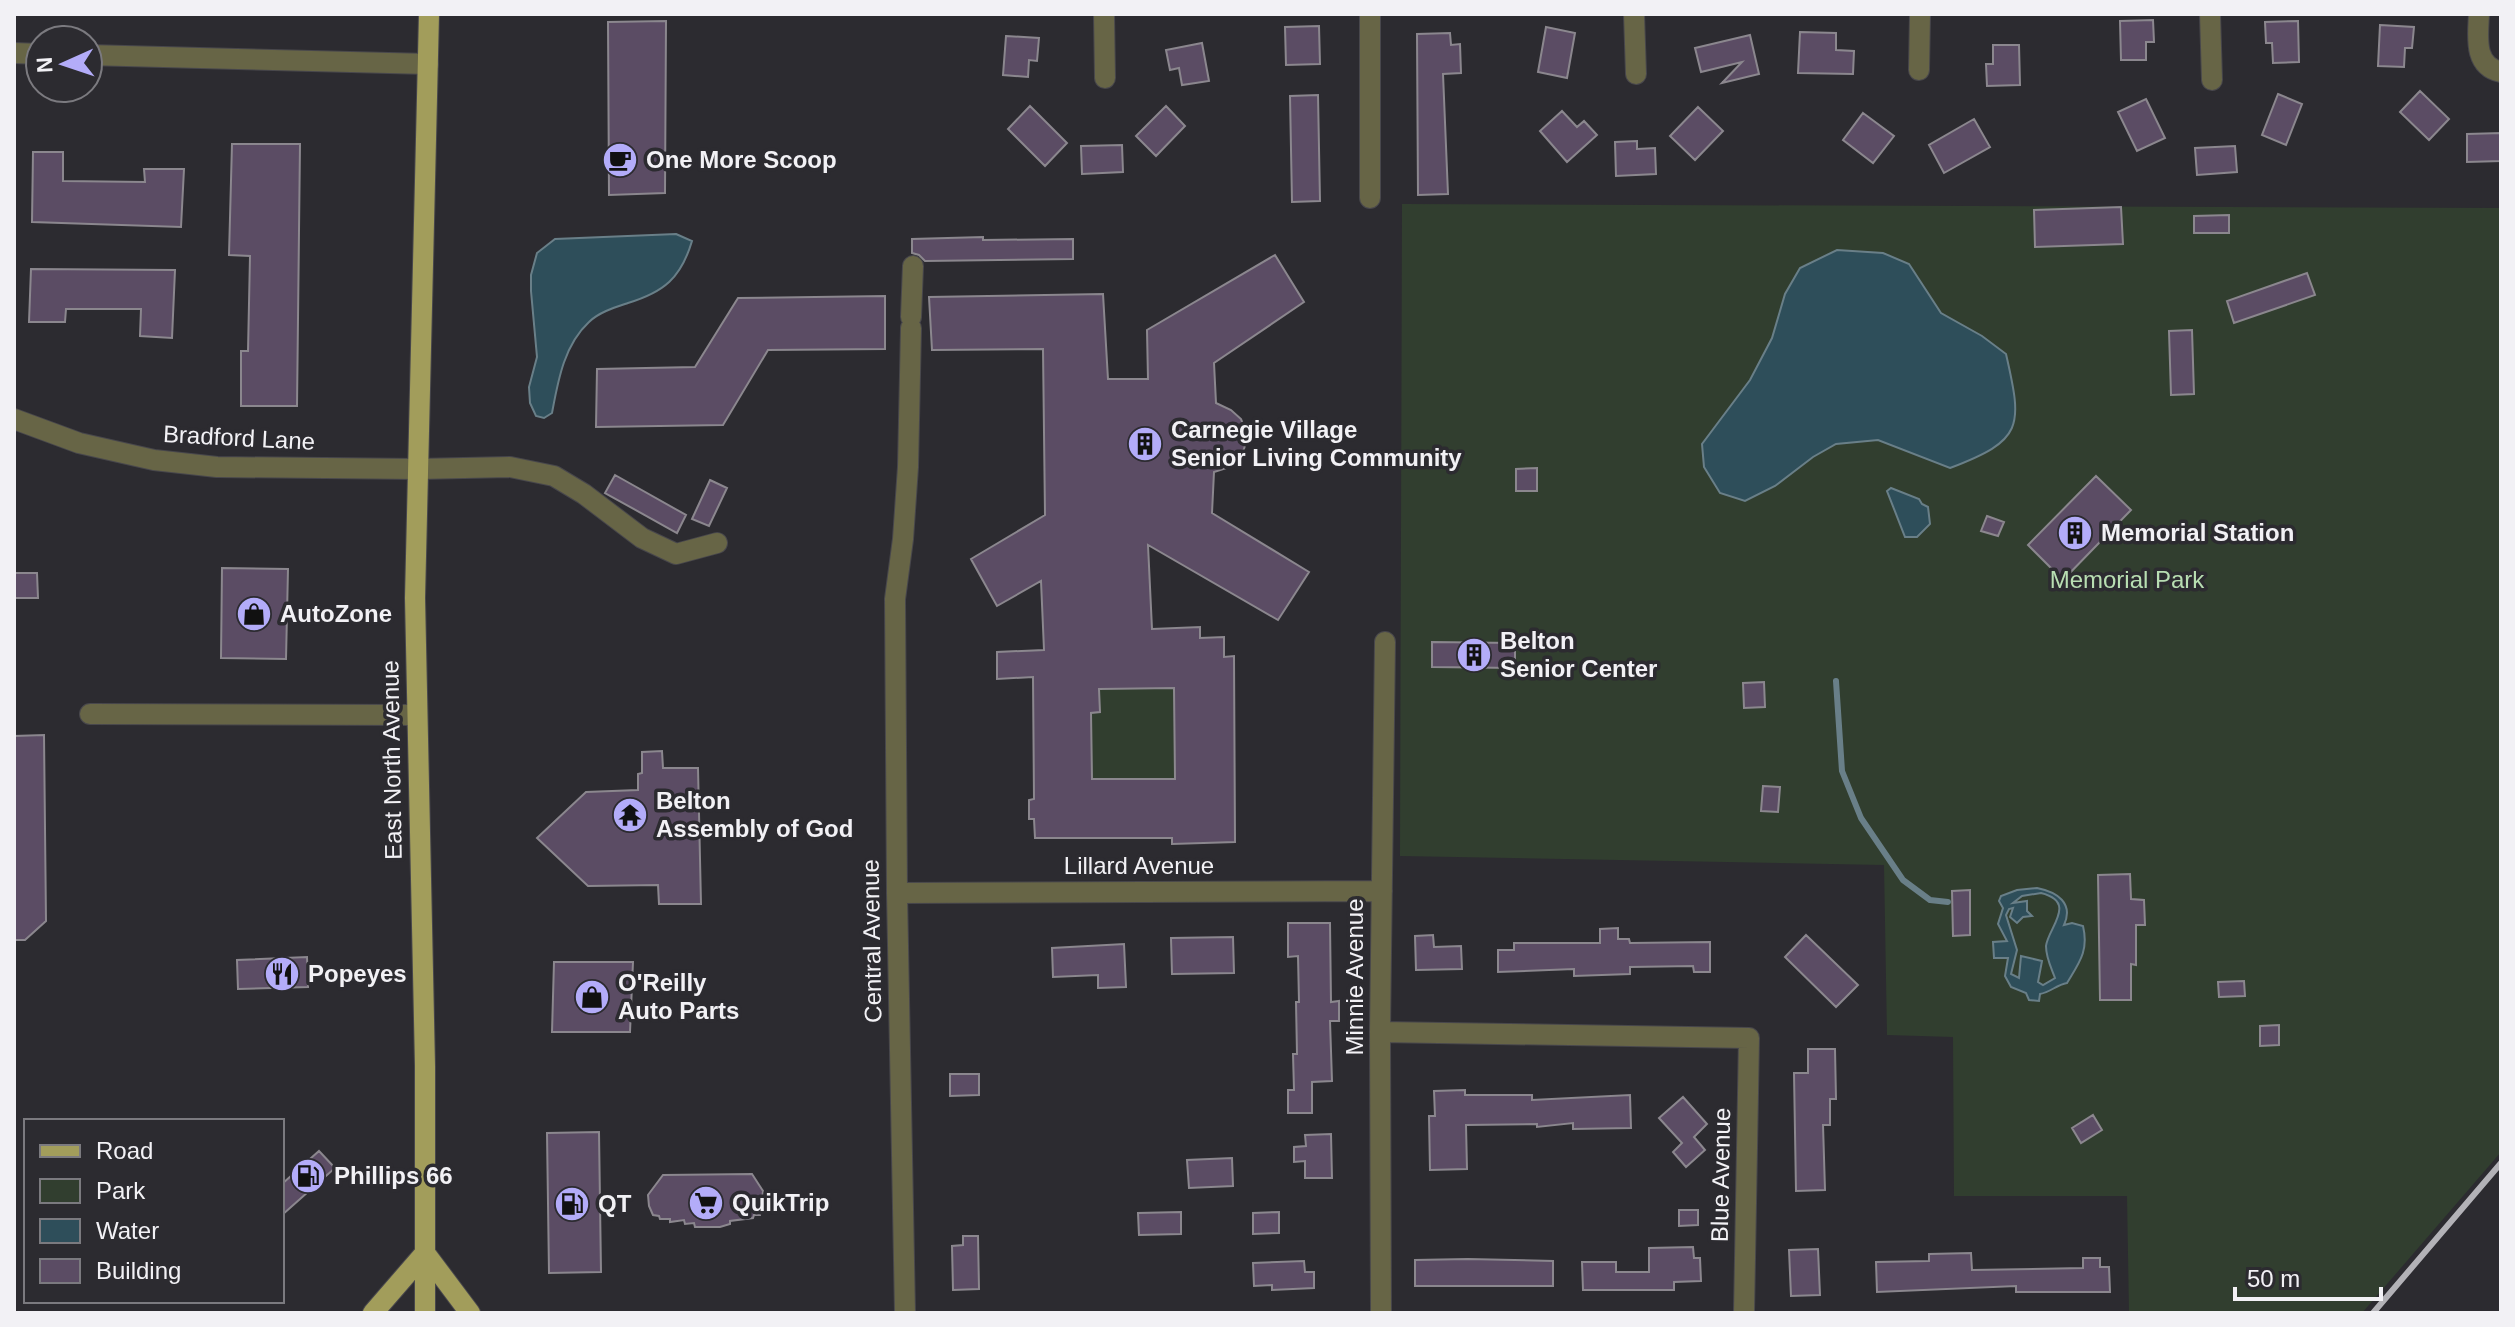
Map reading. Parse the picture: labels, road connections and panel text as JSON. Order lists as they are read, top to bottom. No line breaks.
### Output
{"streets":{"main road":["East North Avenue"],"street":["Bradford Lane","Lillard Avenue","Central Avenue","Minnie Avenue","Blue Avenue"]},"crossings":[["Bradford Lane","East North Avenue"],["Lillard Avenue","Central Avenue"],["Lillard Avenue","Minnie Avenue"],["Minnie Avenue","Blue Avenue"]],"parks":["Memorial Park"],"places":{"cafe":["One More Scoop"],"building":["Carnegie Village Senior Living Community","Memorial Station","Belton Senior Center"],"shop":["AutoZone","O'Reilly Auto Parts"],"temple":["Belton Assembly of God"],"restaurant":["Popeyes"],"fuel station":["Phillips 66","QT"],"supermarket":["QuikTrip"]},"legend":["Road","Park","Water","Building"],"scale_bar":"50 m","north":"left"}
